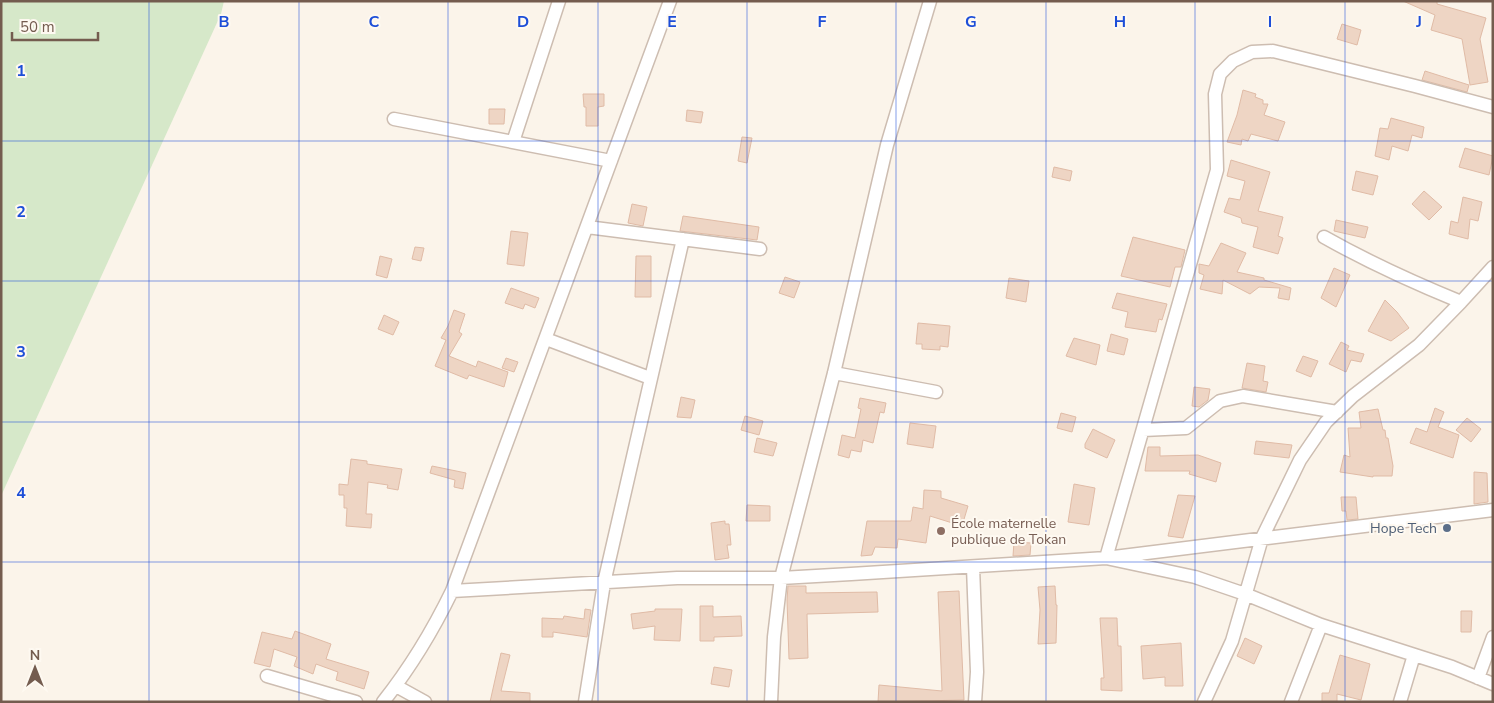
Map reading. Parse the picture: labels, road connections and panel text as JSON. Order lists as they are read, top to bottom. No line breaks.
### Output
{"places":["Hope Tech","École maternelle publique de Tokan"],"scale_bar":"50 m","north":"top","grid":{"columns":["B","C","D","E","F","G","H","I","J"],"rows":["1","2","3","4"]}}
